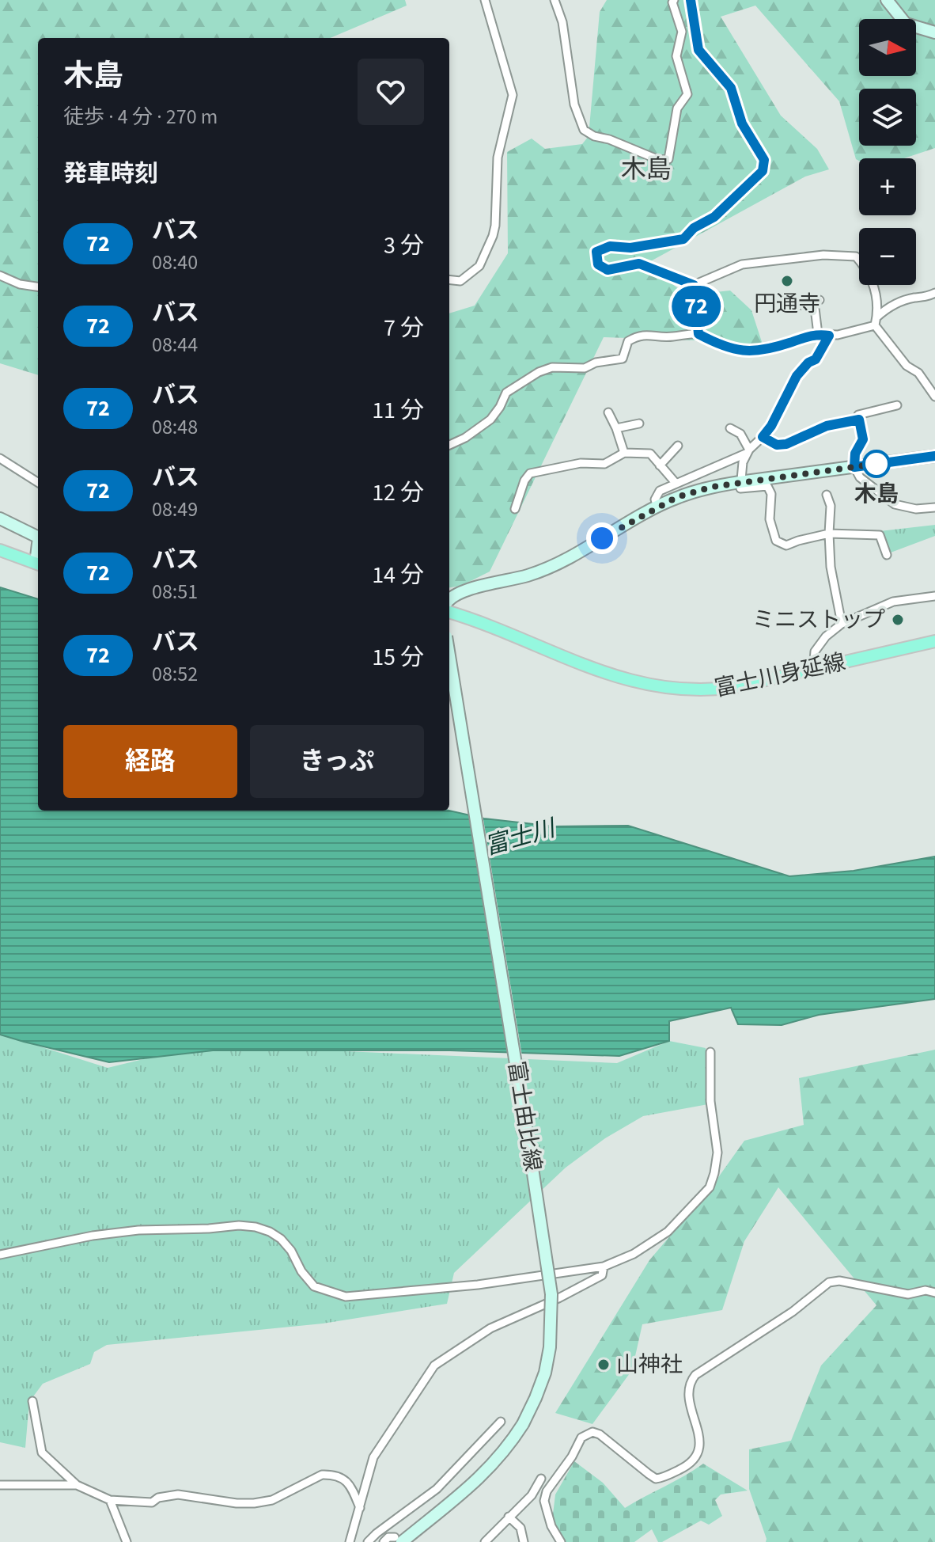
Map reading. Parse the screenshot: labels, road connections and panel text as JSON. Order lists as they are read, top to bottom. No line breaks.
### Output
{"streets":{"main road":["富士川身延線","富士由比線"]},"districts":["木島"],"water":["富士川"],"places":["円通寺","木島","ミニストップ","山神社"],"lines":["bus line 72"],"north":"right","page":{"on_map":"72","map_buttons":["+","−"],"heading":[["木島","徒歩 · 4 分 · 270 m"],"発車時刻"],"list":[{"mark":"72","name":"バス","note":"08:40","value":"3 分"},{"mark":"72","name":"バス","note":"08:44","value":"7 分"},{"mark":"72","name":"バス","note":"08:48","value":"11 分"},{"mark":"72","name":"バス","note":"08:49","value":"12 分"},{"mark":"72","name":"バス","note":"08:51","value":"14 分"},{"mark":"72","name":"バス","note":"08:52","value":"15 分"}],"buttons":["経路","きっぷ"]}}
